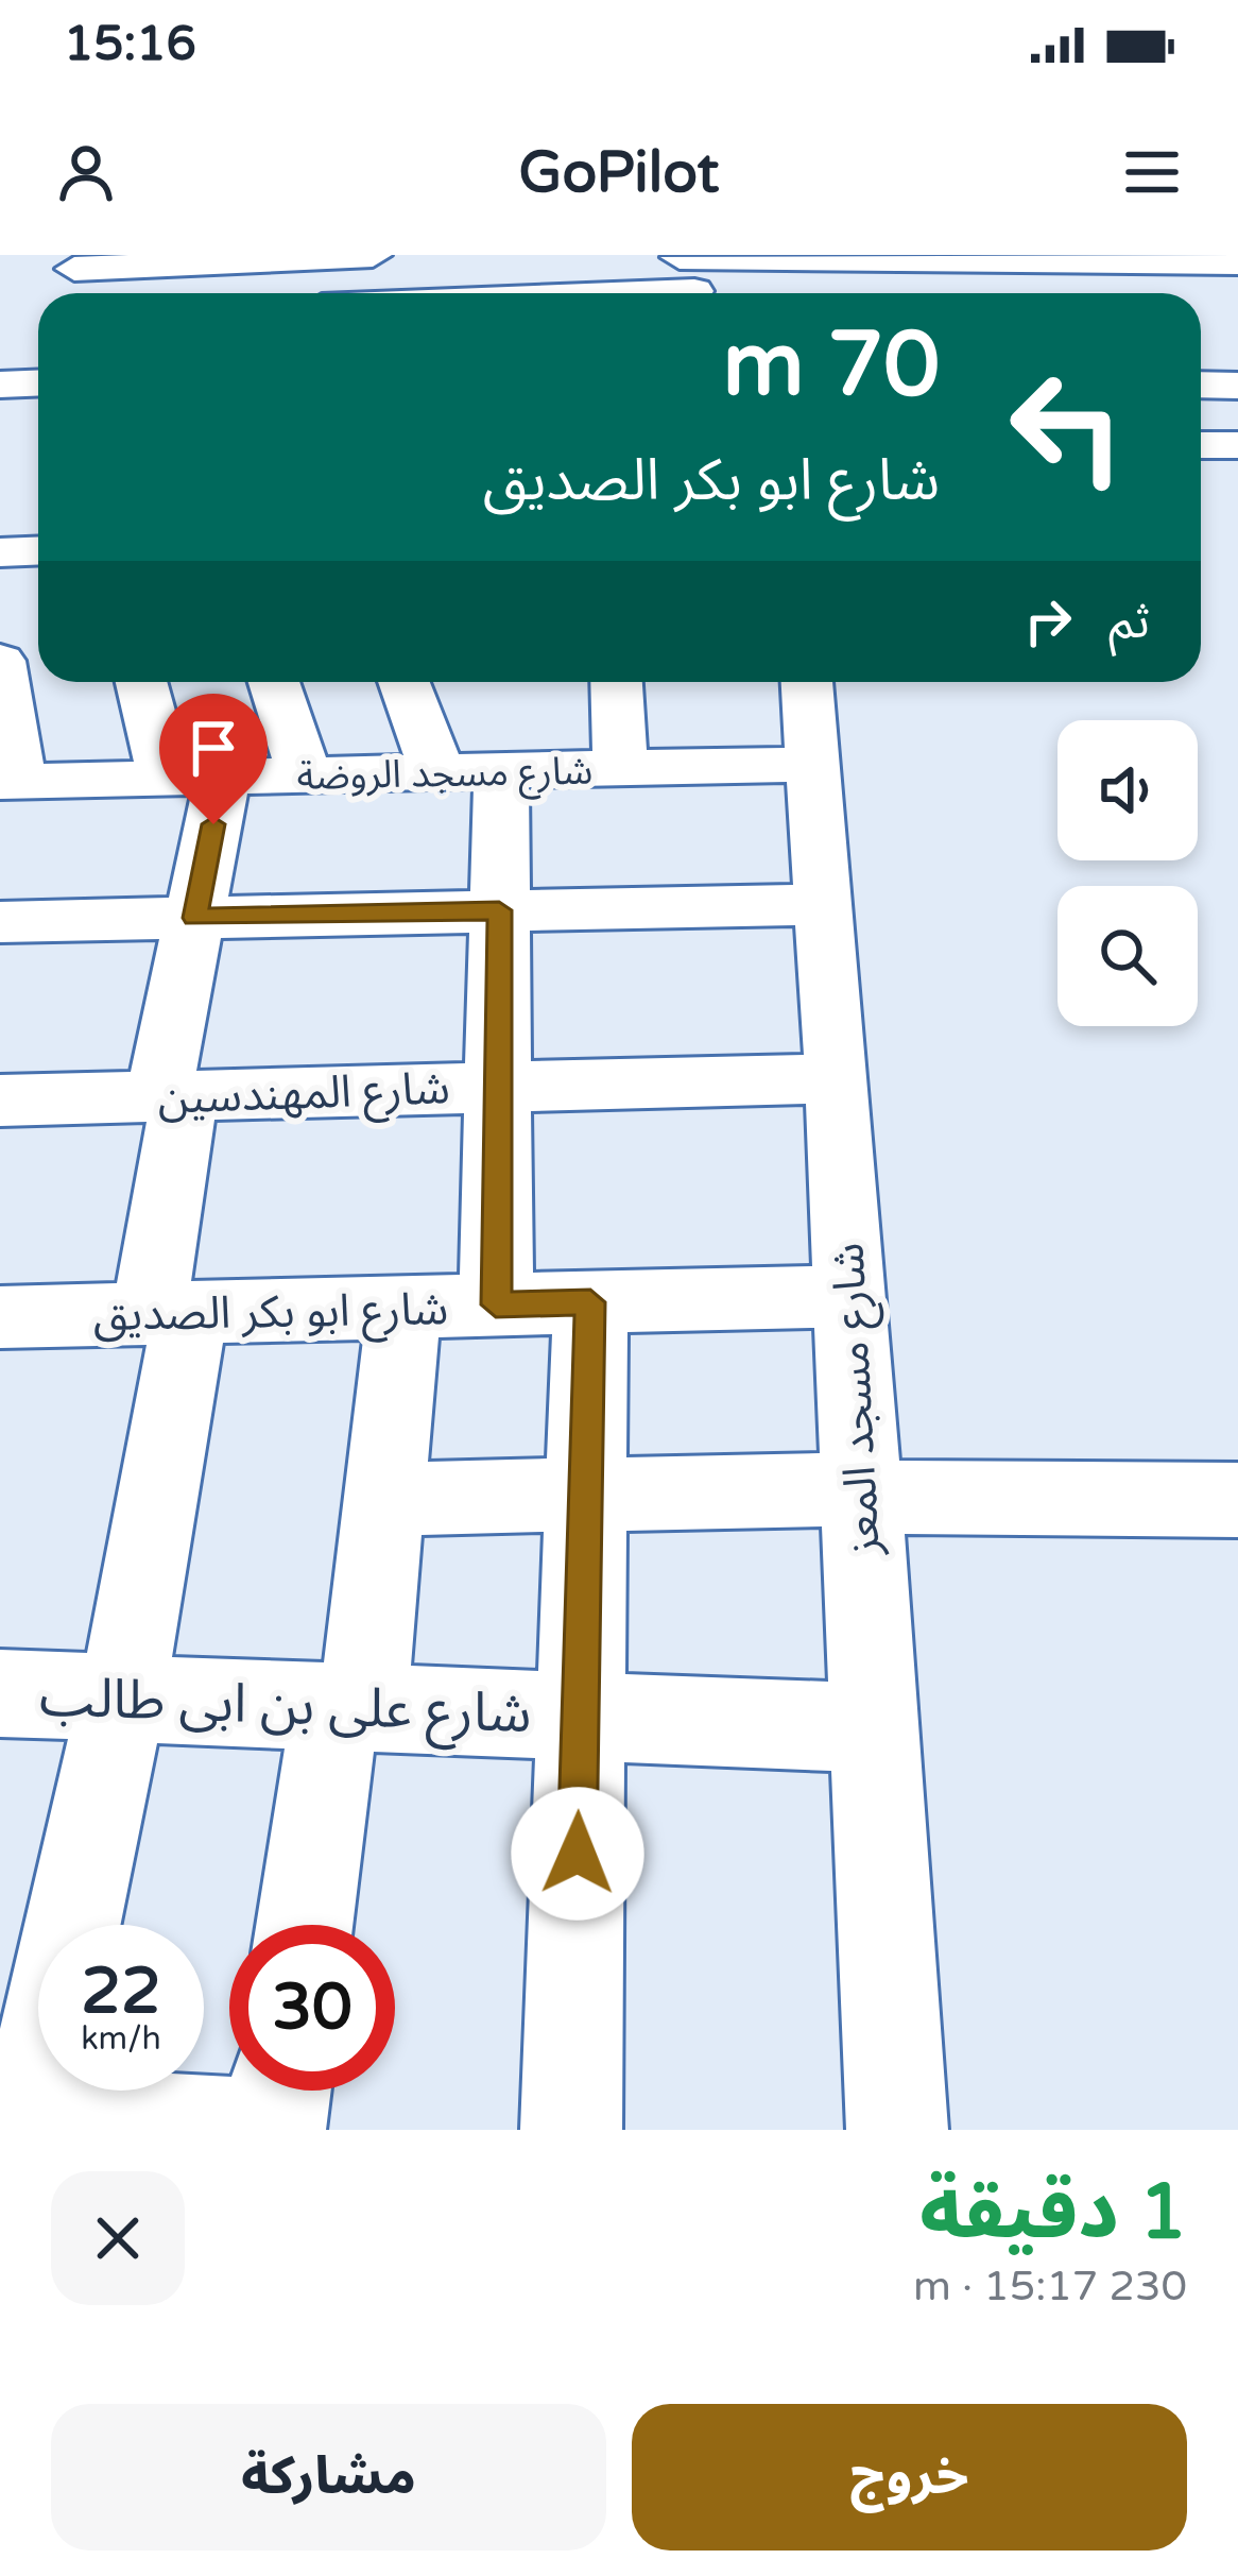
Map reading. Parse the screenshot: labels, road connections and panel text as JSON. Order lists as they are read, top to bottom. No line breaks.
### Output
{"streets":{"street":["شارع مسجد الروضة","شارع المهندسين","شارع ابو بكر الصديق","شارع مسجد المعز","شارع على بن ابى طالب"]},"crossings":[["شارع مسجد الروضة","شارع مسجد المعز"],["شارع المهندسين","شارع مسجد المعز"],["شارع ابو بكر الصديق","شارع مسجد المعز"],["شارع مسجد المعز","شارع على بن ابى طالب"]],"page":{"status":"15:16","header":"GoPilot","turn":["70 m","شارع ابو بكر الصديق"],"then":"ثم","speed":"22 km/h","limit":"30","heading":["1 دقيقة","230 m · 15:17"],"buttons":["خروج","مشاركة"]}}
